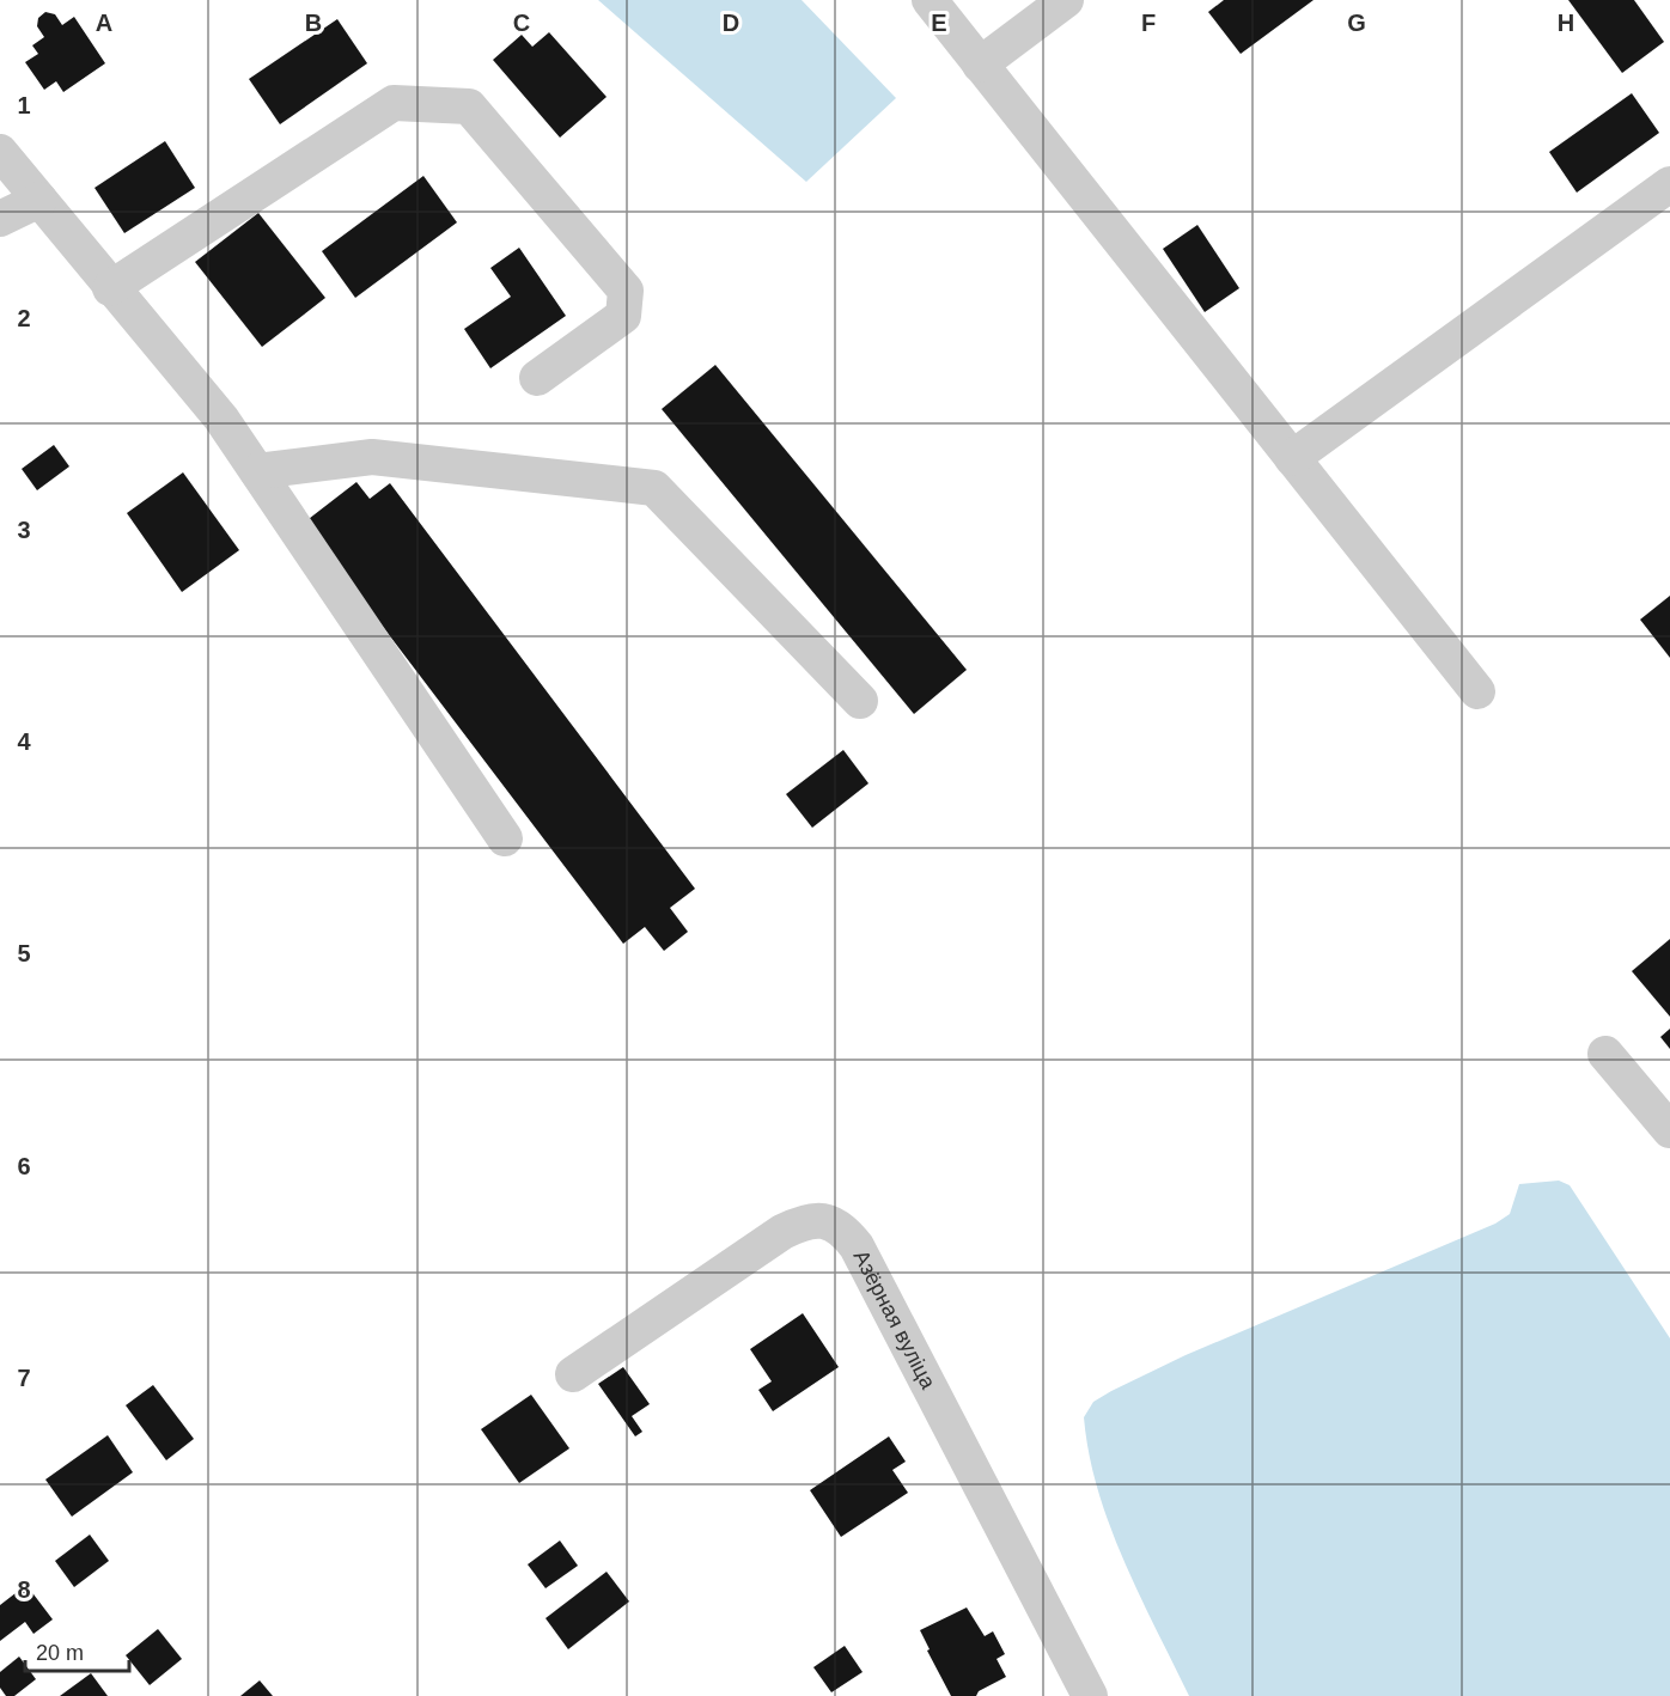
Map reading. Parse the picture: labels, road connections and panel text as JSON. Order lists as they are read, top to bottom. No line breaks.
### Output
{"streets":{"street":["Азёрная вуліца"]},"scale_bar":"20 m","grid":{"columns":["A","B","C","D","E","F","G","H"],"rows":["1","2","3","4","5","6","7","8"]}}
